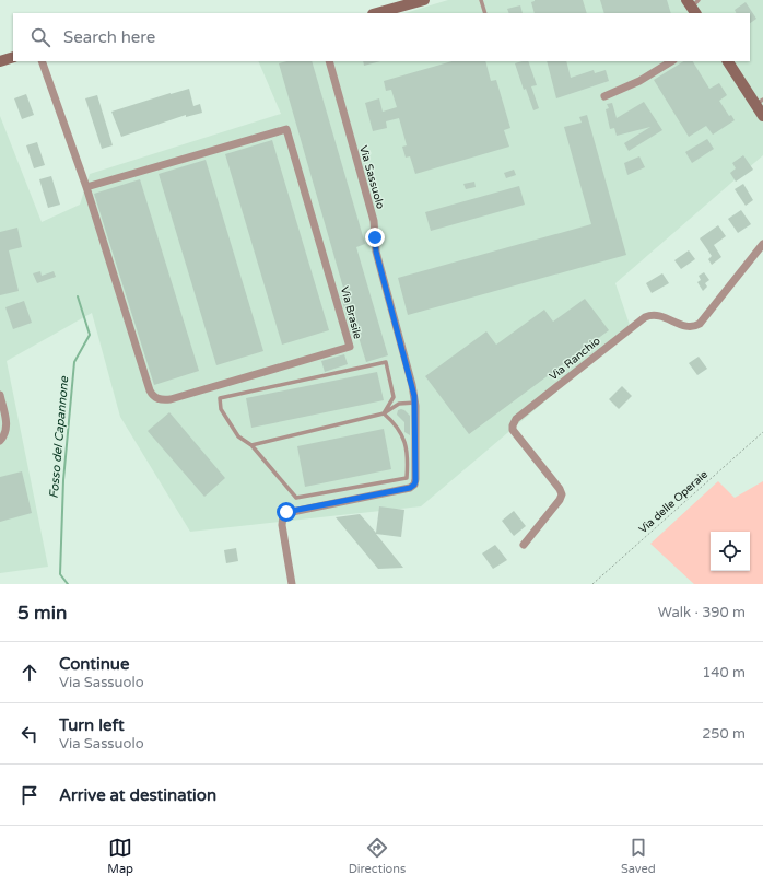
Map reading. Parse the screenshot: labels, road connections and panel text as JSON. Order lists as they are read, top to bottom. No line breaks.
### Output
{"streets":{"street":["Via Sassuolo","Via Brasile","Via Ranchio"],"path":["Via delle Operaie"]},"water":["Fosso del Capannone"],"page":{"search":"Search here","heading":["5 min","Walk · 390 m"],"list":[["Continue","Via Sassuolo","140 m"],["Turn left","Via Sassuolo","250 m"],"Arrive at destination"],"nav":["Map","Directions","Saved"]}}
